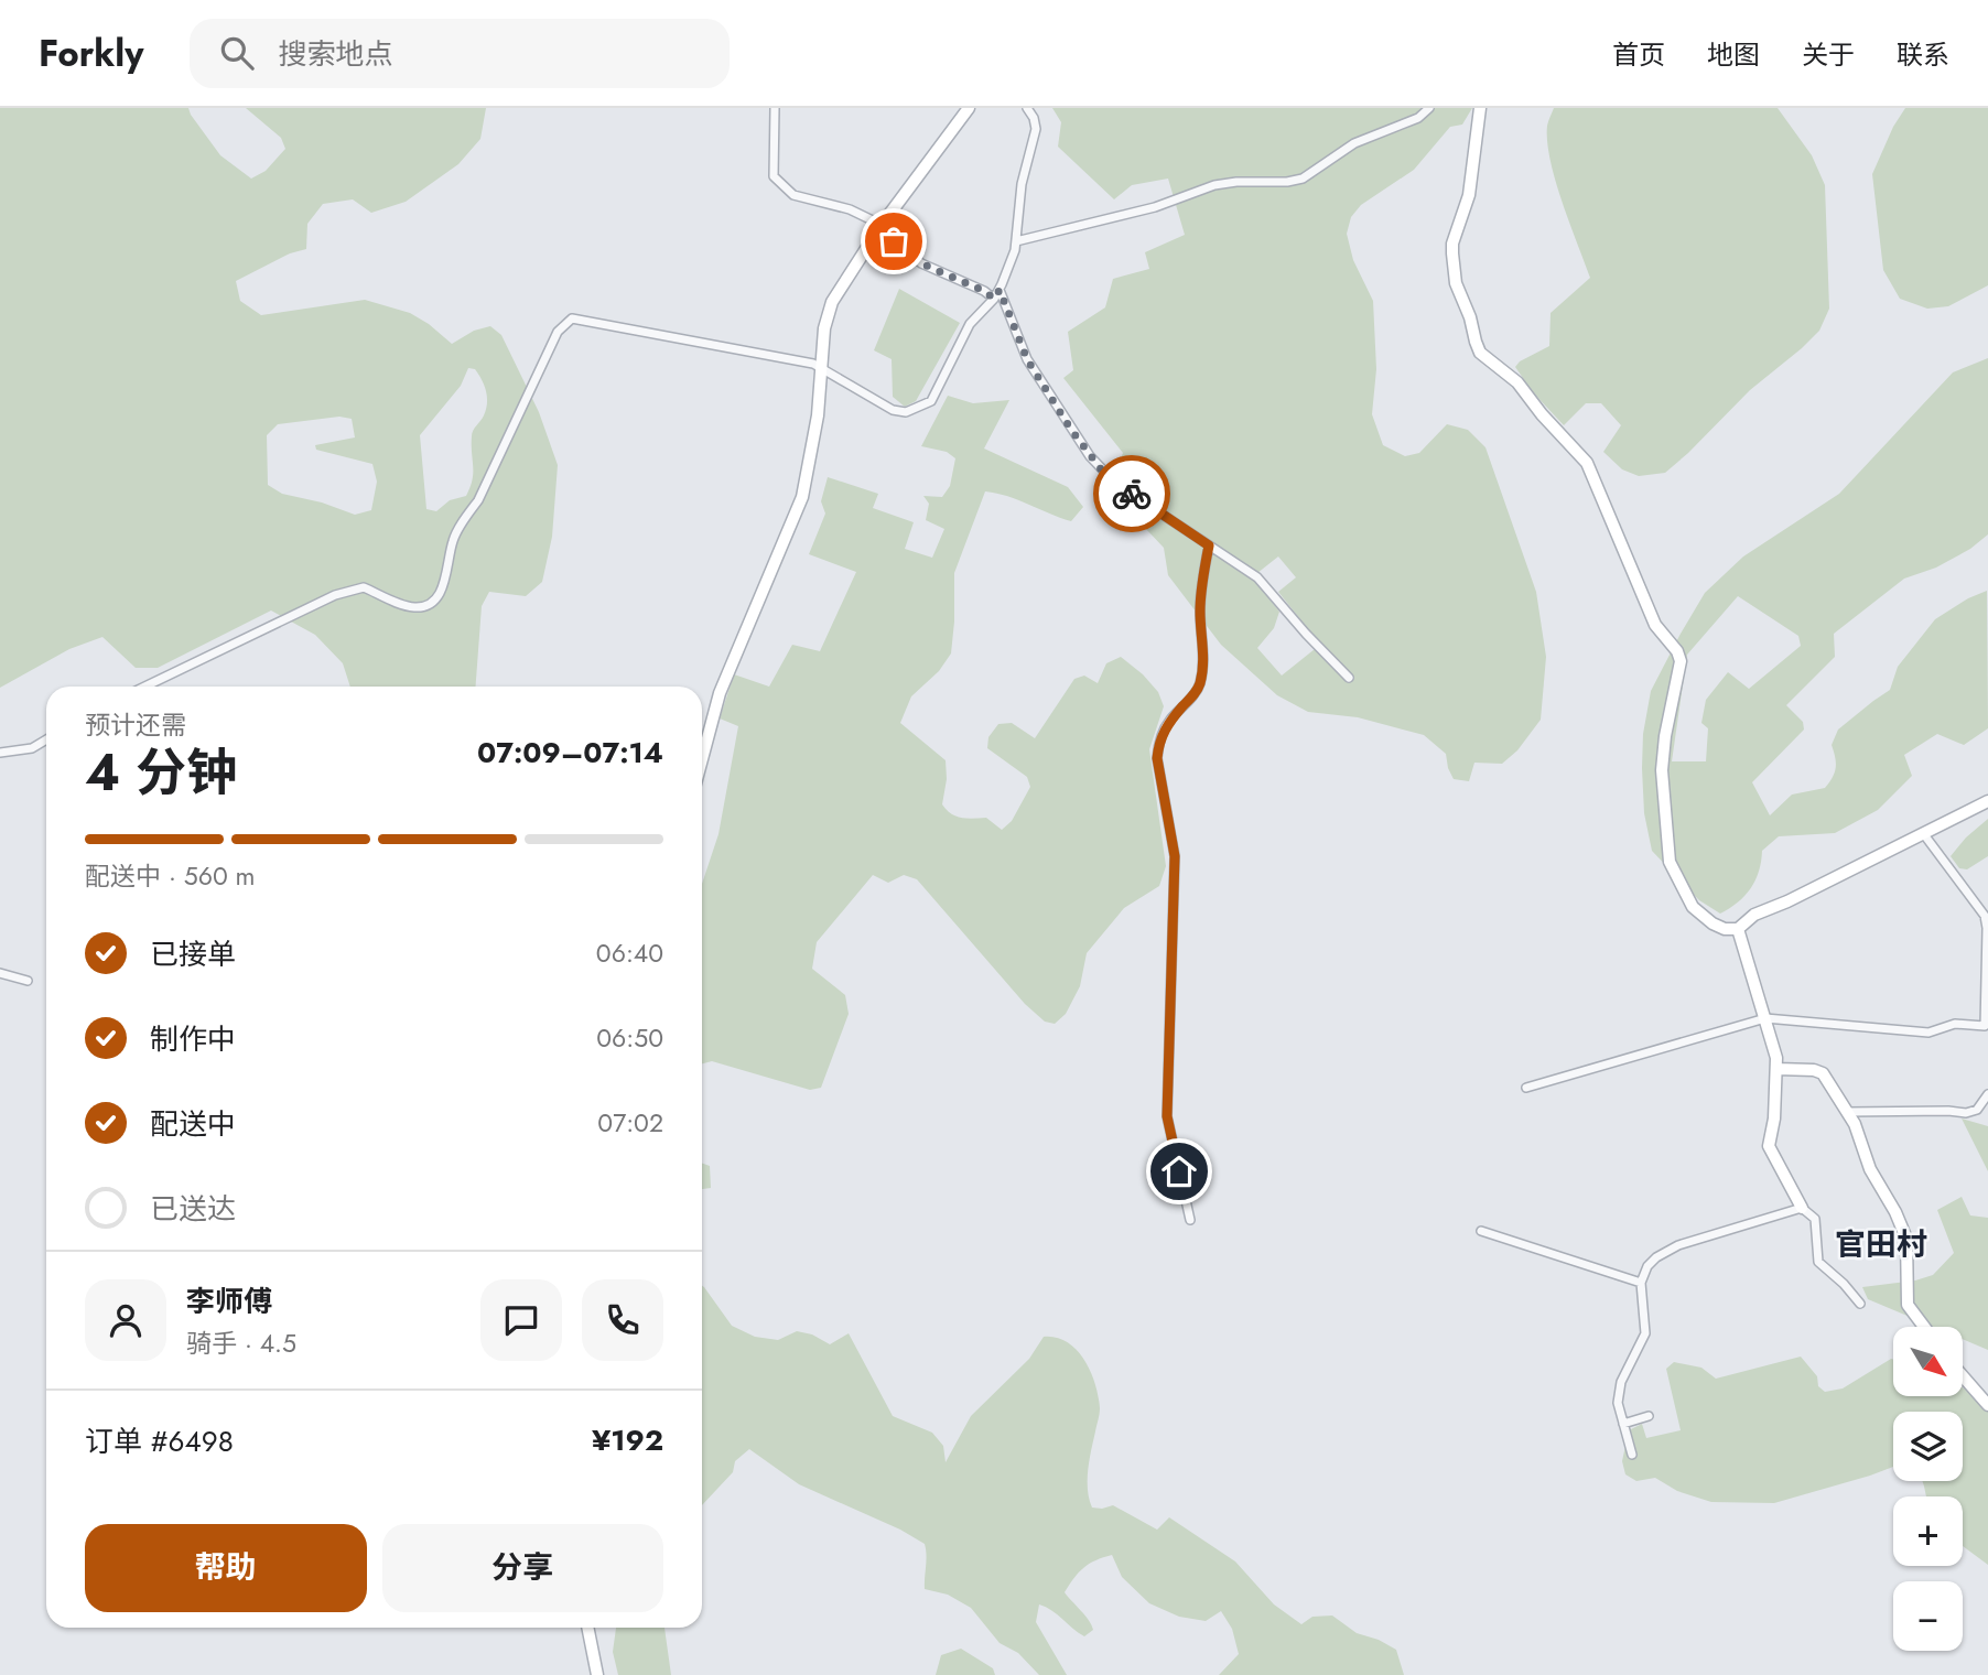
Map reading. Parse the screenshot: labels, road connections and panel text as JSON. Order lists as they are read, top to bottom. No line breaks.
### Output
{"districts":["官田村"],"north":"bottom right","page":{"header":"Forkly","search":"搜索地点","nav":["首页","地图","关于","联系"],"heading":["4 分钟","预计还需","07:09–07:14"],"panel":["李师傅","骑手 · 4.5","订单 #6498","¥192"],"bar":"配送中 · 560 m","list":[["已接单","06:40"],["制作中","06:50"],["配送中","07:02"],"已送达"],"map_buttons":["+","−"],"buttons":["帮助","分享"]}}
